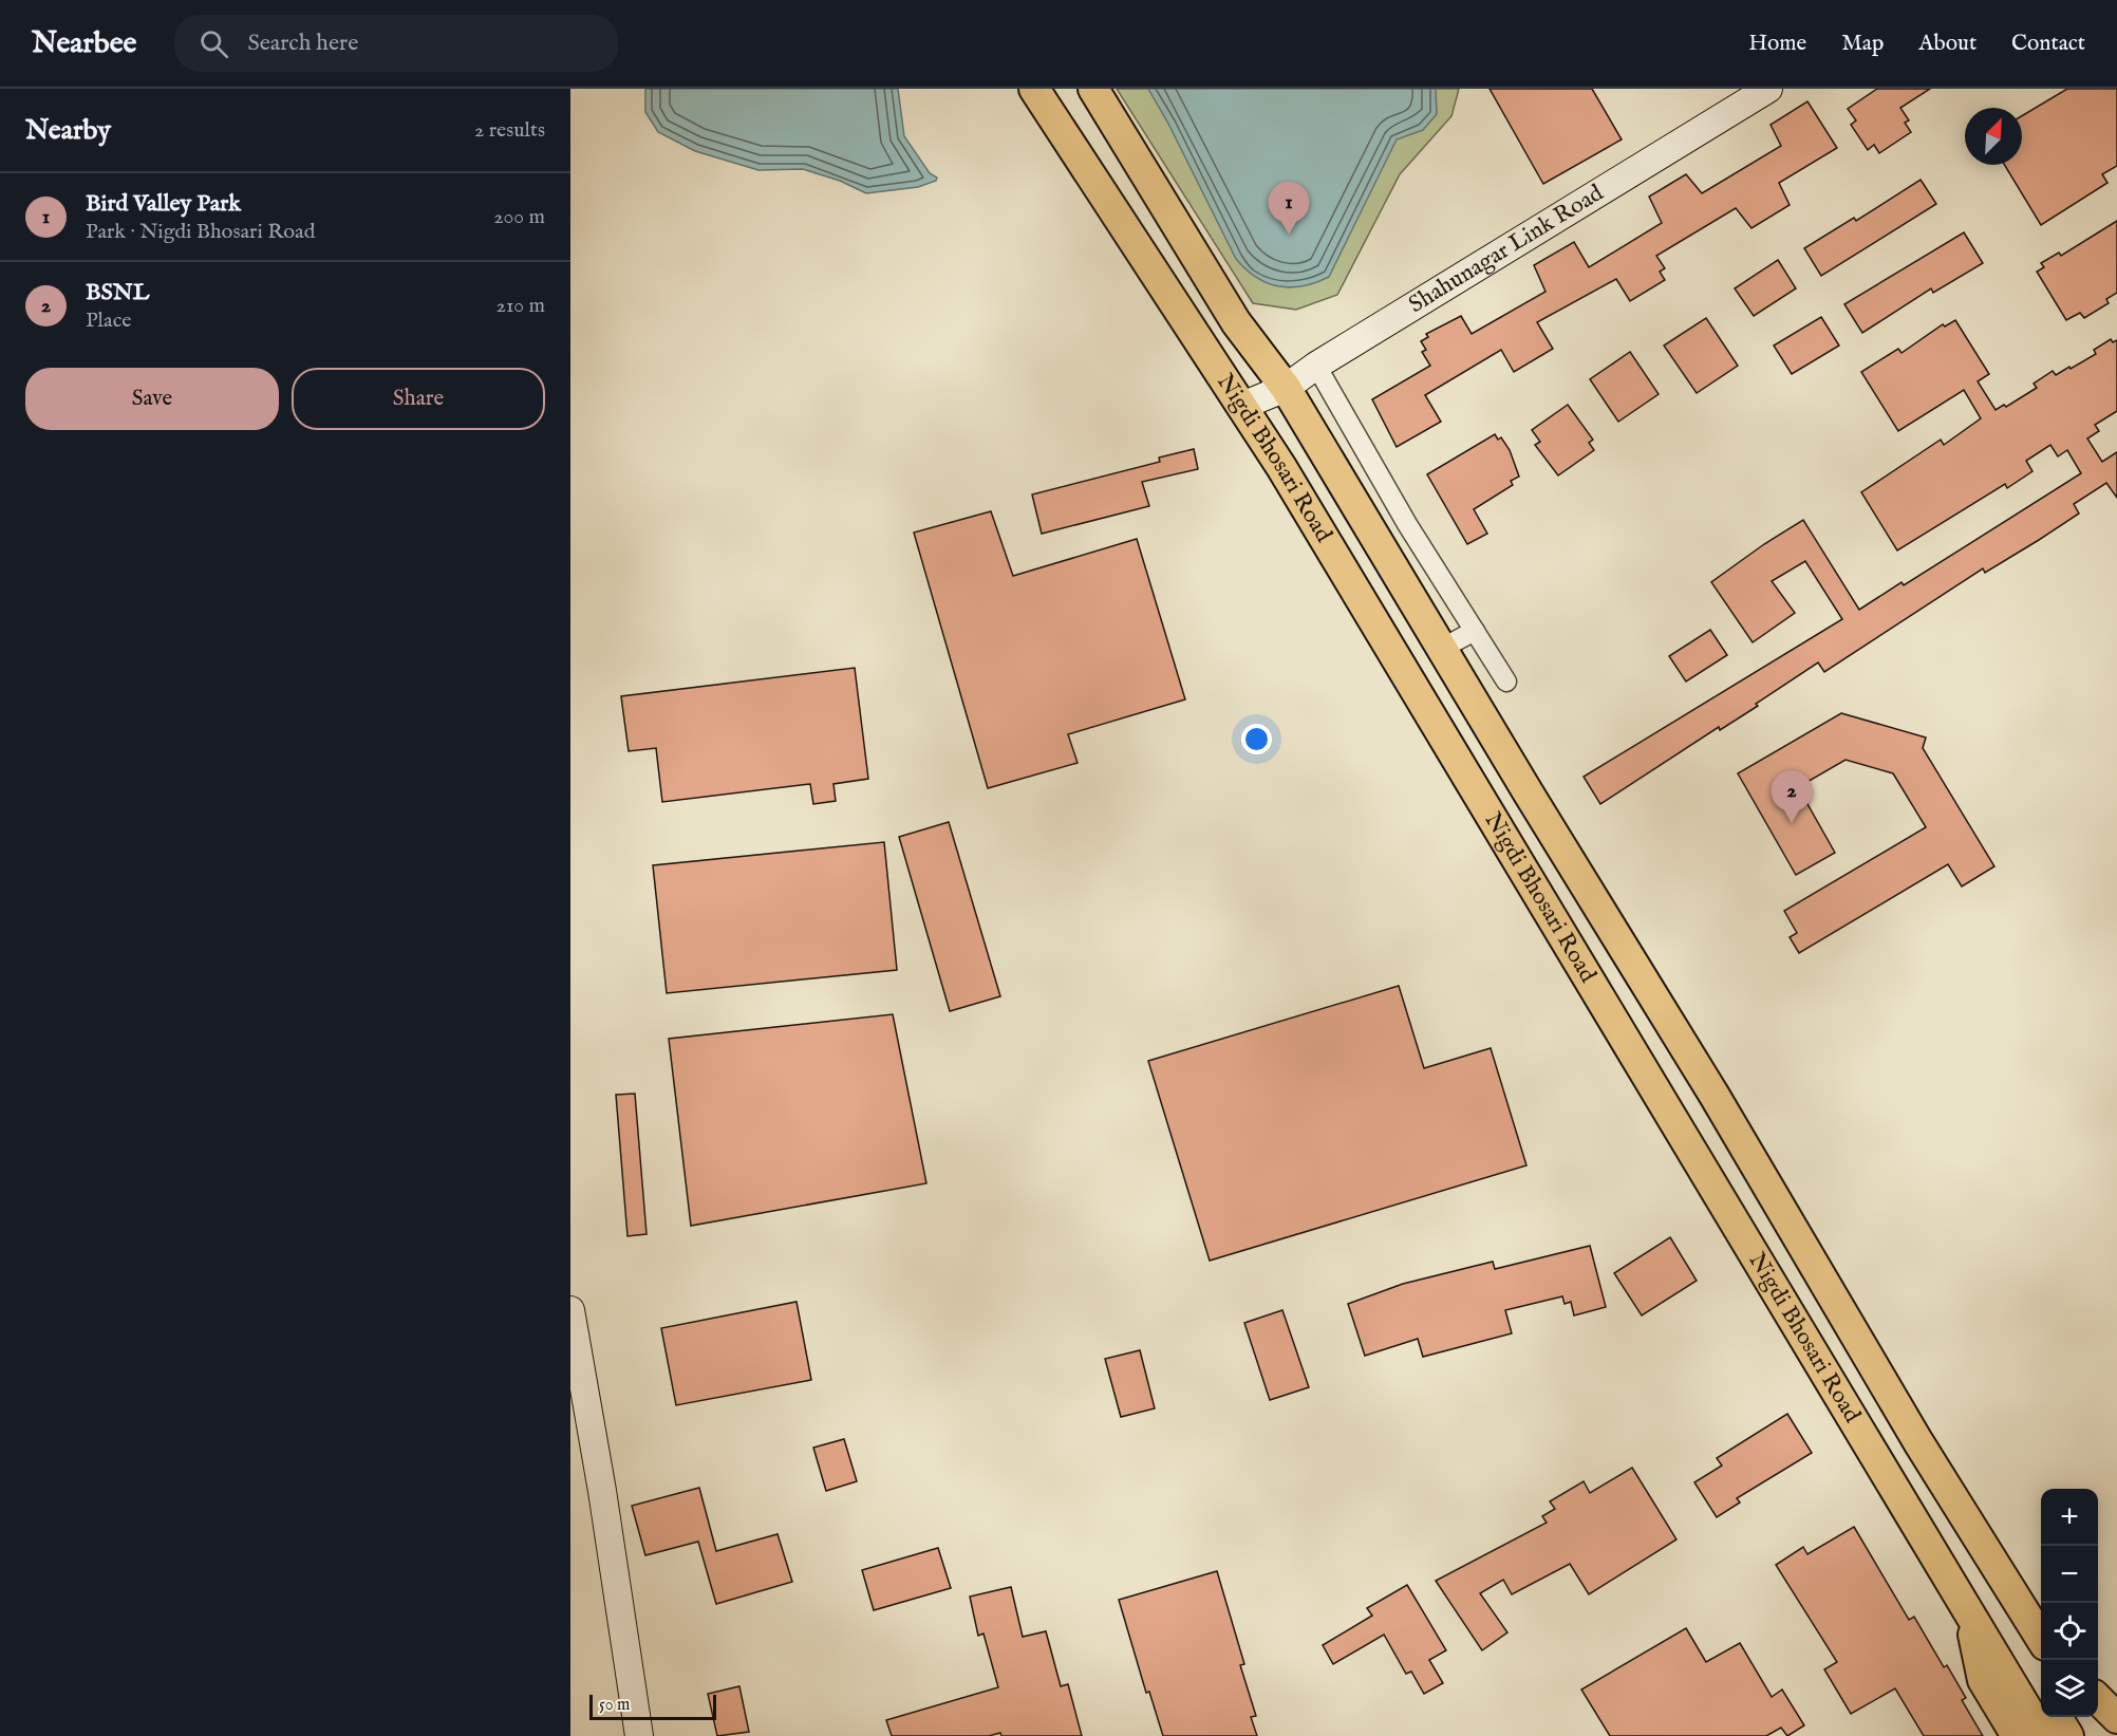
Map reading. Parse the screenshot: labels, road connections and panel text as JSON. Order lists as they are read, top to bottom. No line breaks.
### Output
{"streets":{"main road":["Nigdi Bhosari Road"],"street":["Shahunagar Link Road"]},"crossings":[["Shahunagar Link Road","Nigdi Bhosari Road"]],"scale_bar":"50 m","north":"top right","page":{"header":"Nearbee","search":"Search here","nav":["Home","Map","About","Contact"],"heading":["Nearby","2 results"],"list":[{"mark":"1","name":"Bird Valley Park","note":"Park · Nigdi Bhosari Road","value":"200 m"},{"mark":"2","name":"BSNL","note":"Place","value":"210 m"}],"pins":["1","2"],"buttons":["Save","Share"],"map_buttons":["+","−"],"scale":"50 m"}}
